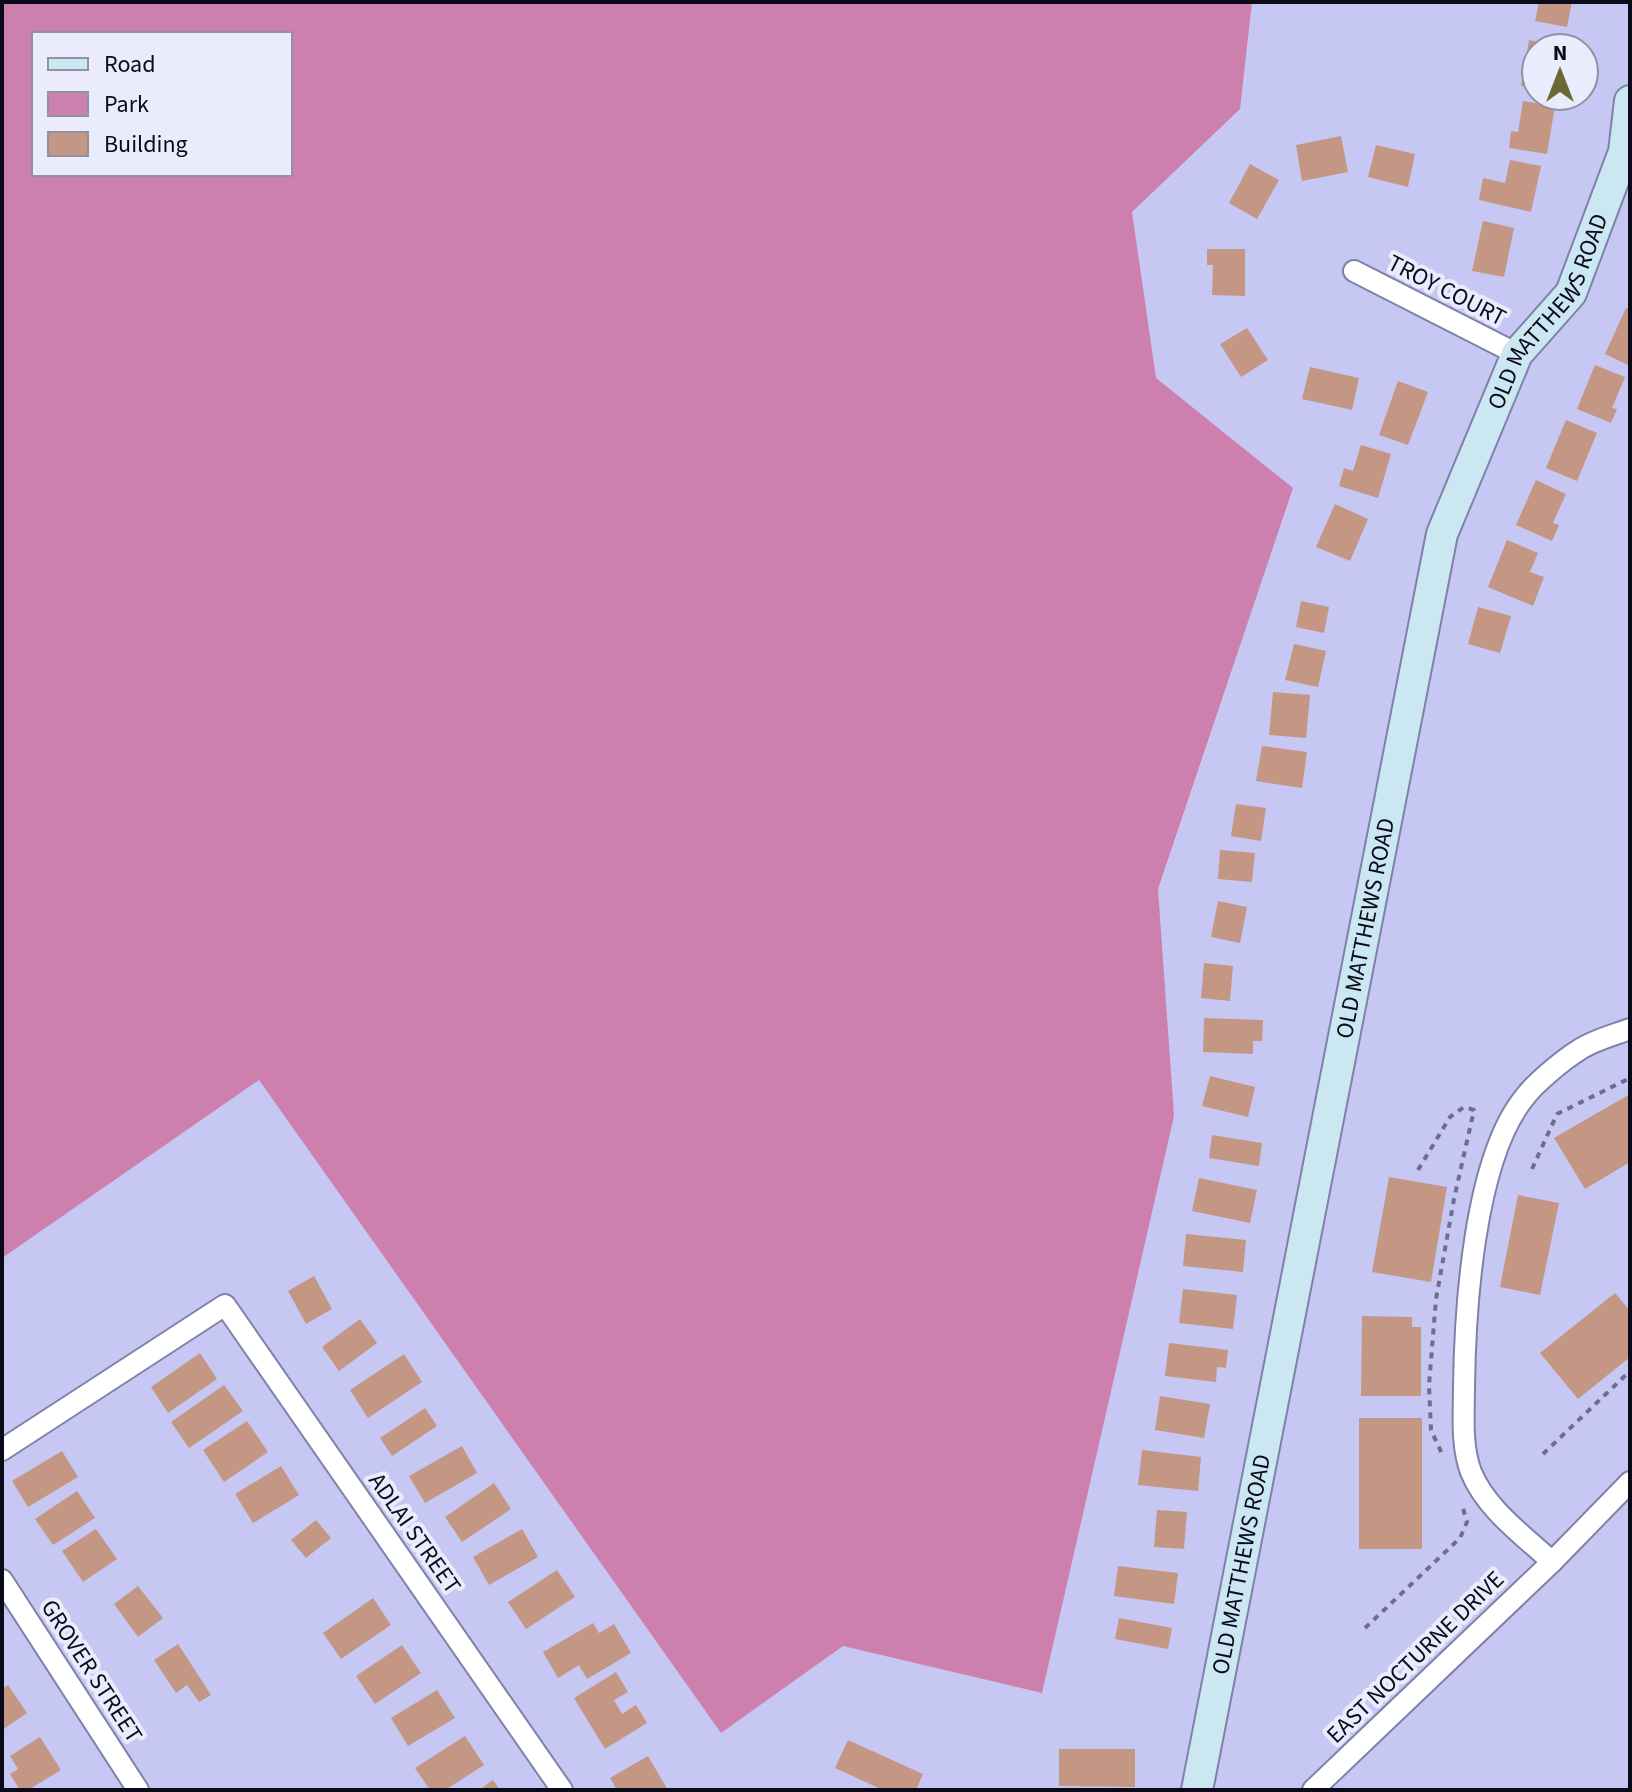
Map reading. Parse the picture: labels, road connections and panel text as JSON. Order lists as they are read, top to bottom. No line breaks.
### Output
{"streets":{"street":["TROY COURT","OLD MATTHEWS ROAD","ADLAI STREET","EAST NOCTURNE DRIVE","GROVER STREET"]},"crossings":[["TROY COURT","OLD MATTHEWS ROAD"]],"legend":["Road","Park","Building"],"north":"top"}
